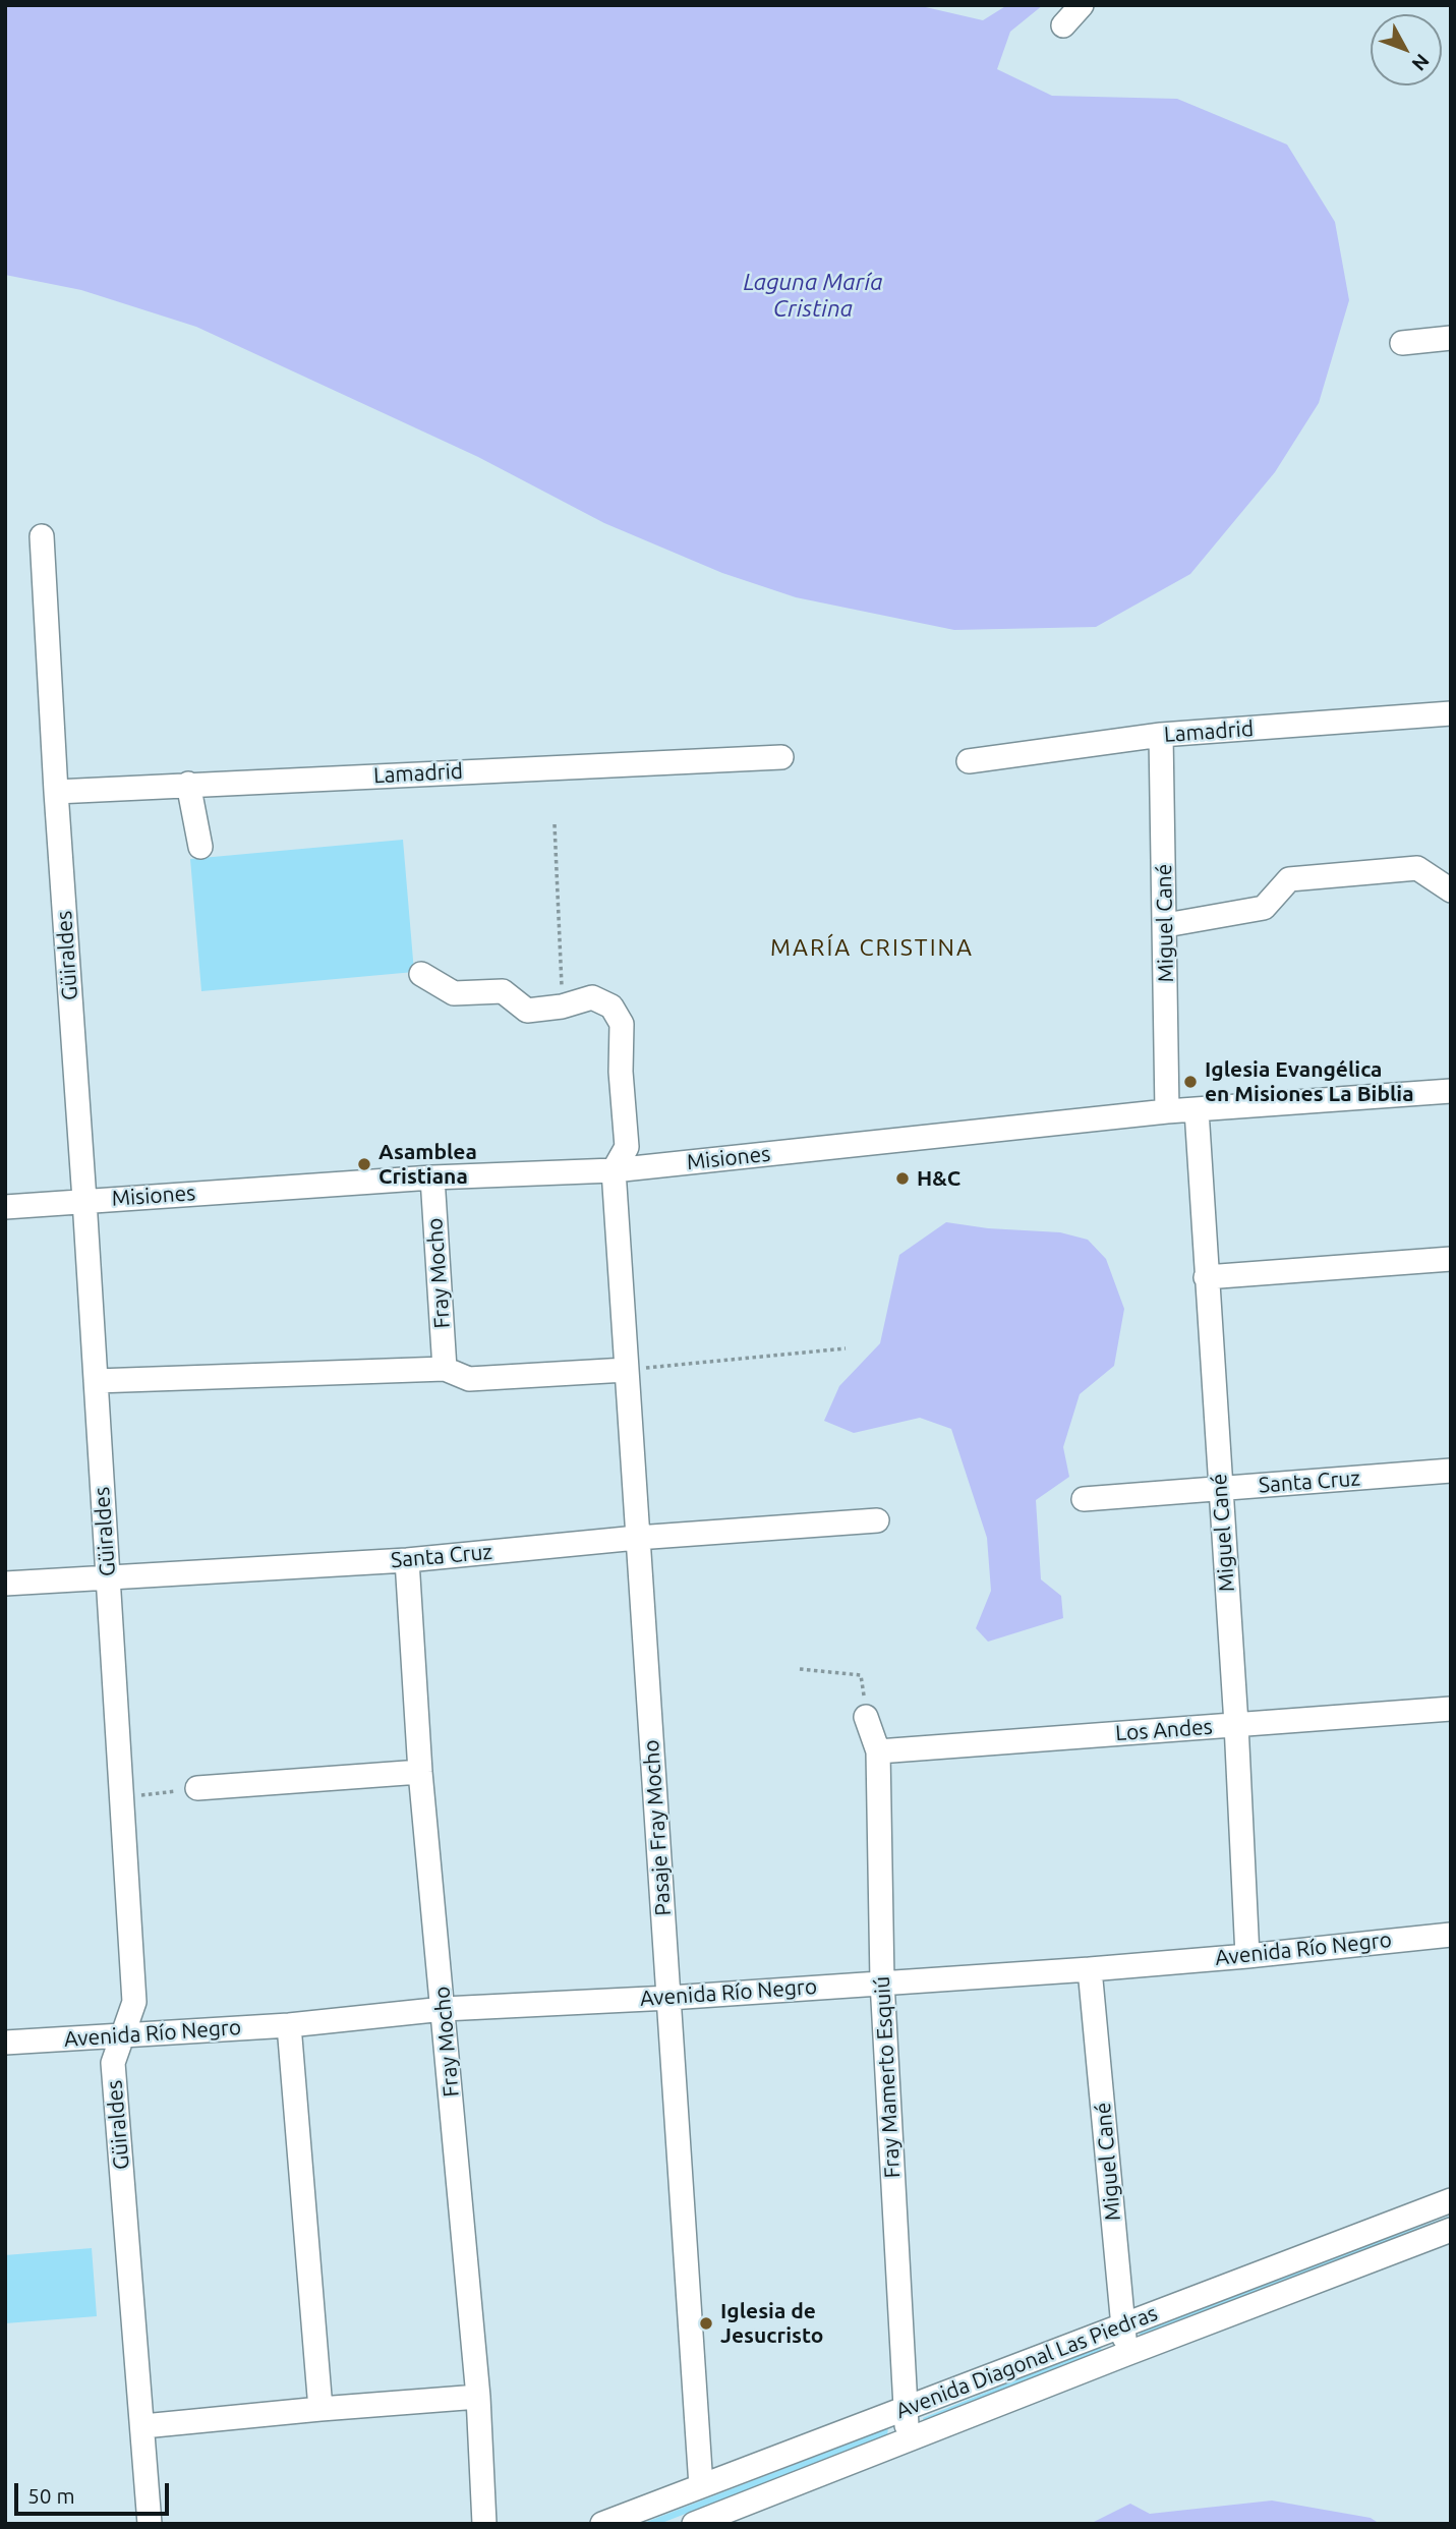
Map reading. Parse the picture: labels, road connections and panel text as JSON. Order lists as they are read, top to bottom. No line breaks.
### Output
{"streets":{"street":["Lamadrid","Miguel Cané","Güiraldes","Misiones","Fray Mocho","Santa Cruz","Los Andes","Pasaje Fray Mocho","Avenida Río Negro","Fray Mamerto Esquiú","Avenida Diagonal Las Piedras"]},"crossings":[["Lamadrid","Miguel Cané"],["Lamadrid","Güiraldes"],["Miguel Cané","Misiones"],["Miguel Cané","Santa Cruz"],["Miguel Cané","Los Andes"],["Miguel Cané","Avenida Río Negro"],["Miguel Cané","Avenida Diagonal Las Piedras"],["Güiraldes","Misiones"],["Güiraldes","Santa Cruz"],["Güiraldes","Avenida Río Negro"],["Misiones","Fray Mocho"],["Misiones","Pasaje Fray Mocho"],["Fray Mocho","Santa Cruz"],["Fray Mocho","Avenida Río Negro"],["Santa Cruz","Pasaje Fray Mocho"],["Los Andes","Fray Mamerto Esquiú"],["Pasaje Fray Mocho","Avenida Río Negro"],["Pasaje Fray Mocho","Avenida Diagonal Las Piedras"],["Avenida Río Negro","Fray Mamerto Esquiú"],["Fray Mamerto Esquiú","Avenida Diagonal Las Piedras"]],"districts":["MARÍA CRISTINA"],"water":["Laguna María Cristina"],"places":["Iglesia Evangélica en Misiones La Biblia","Asamblea Cristiana","H&C","Iglesia de Jesucristo"],"scale_bar":"50 m","north":"bottom right"}
